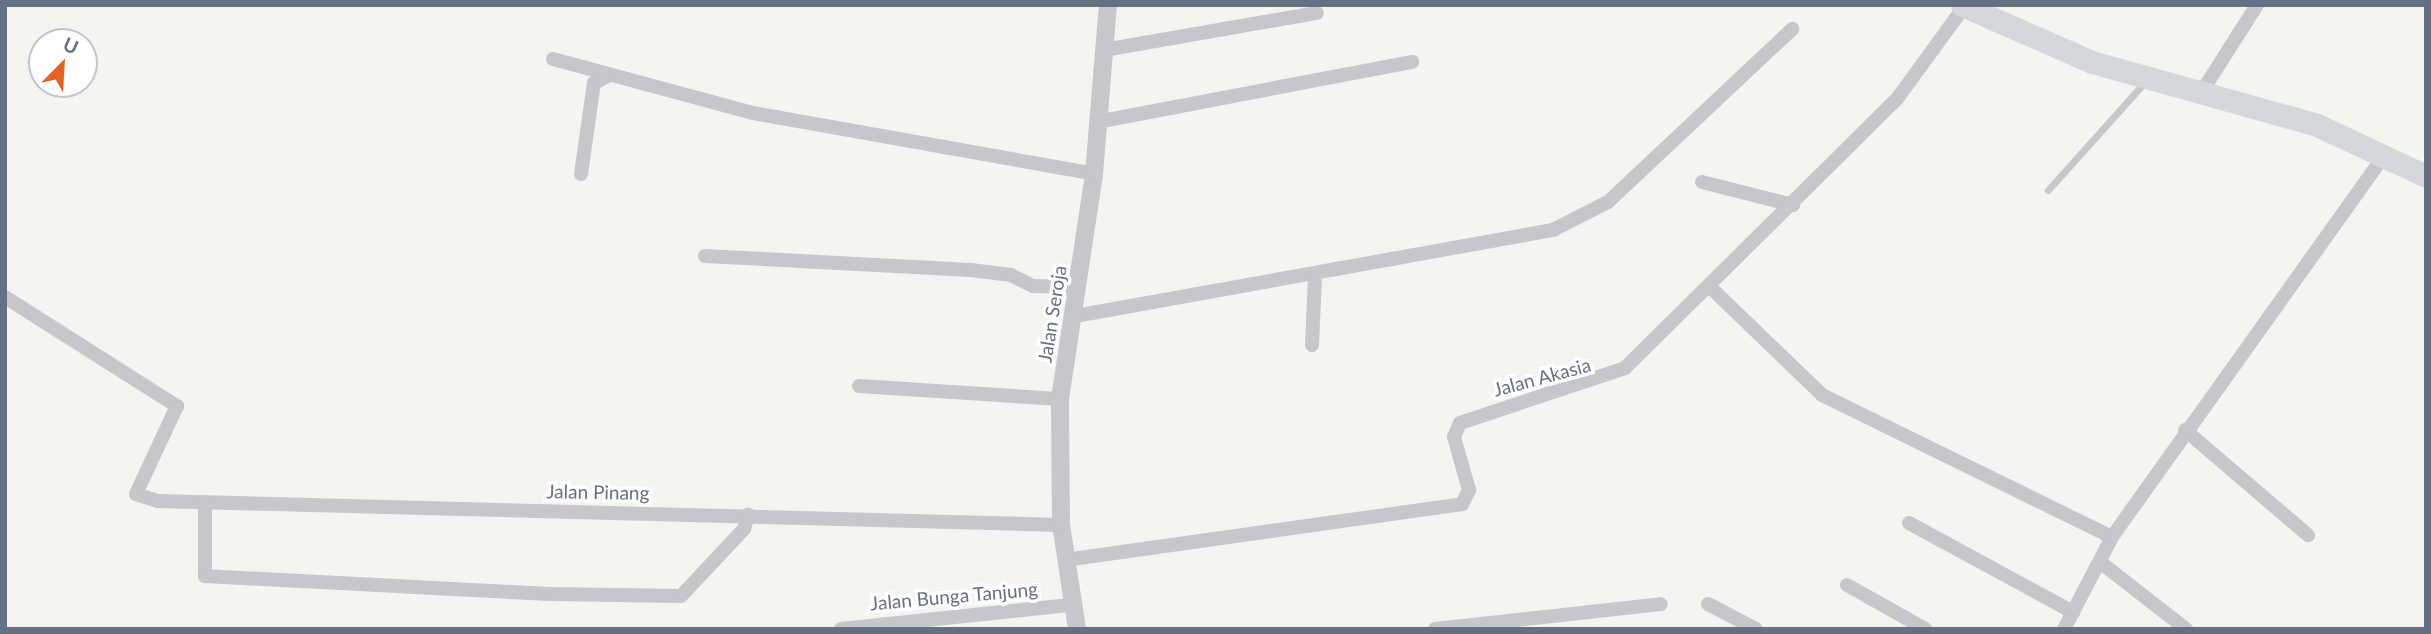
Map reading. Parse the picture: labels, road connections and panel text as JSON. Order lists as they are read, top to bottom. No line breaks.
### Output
{"streets":{"street":["Jalan Seroja","Jalan Akasia","Jalan Pinang","Jalan Bunga Tanjung"]},"crossings":[["Jalan Seroja","Jalan Akasia"],["Jalan Seroja","Jalan Pinang"],["Jalan Seroja","Jalan Bunga Tanjung"]],"north":"top right"}
